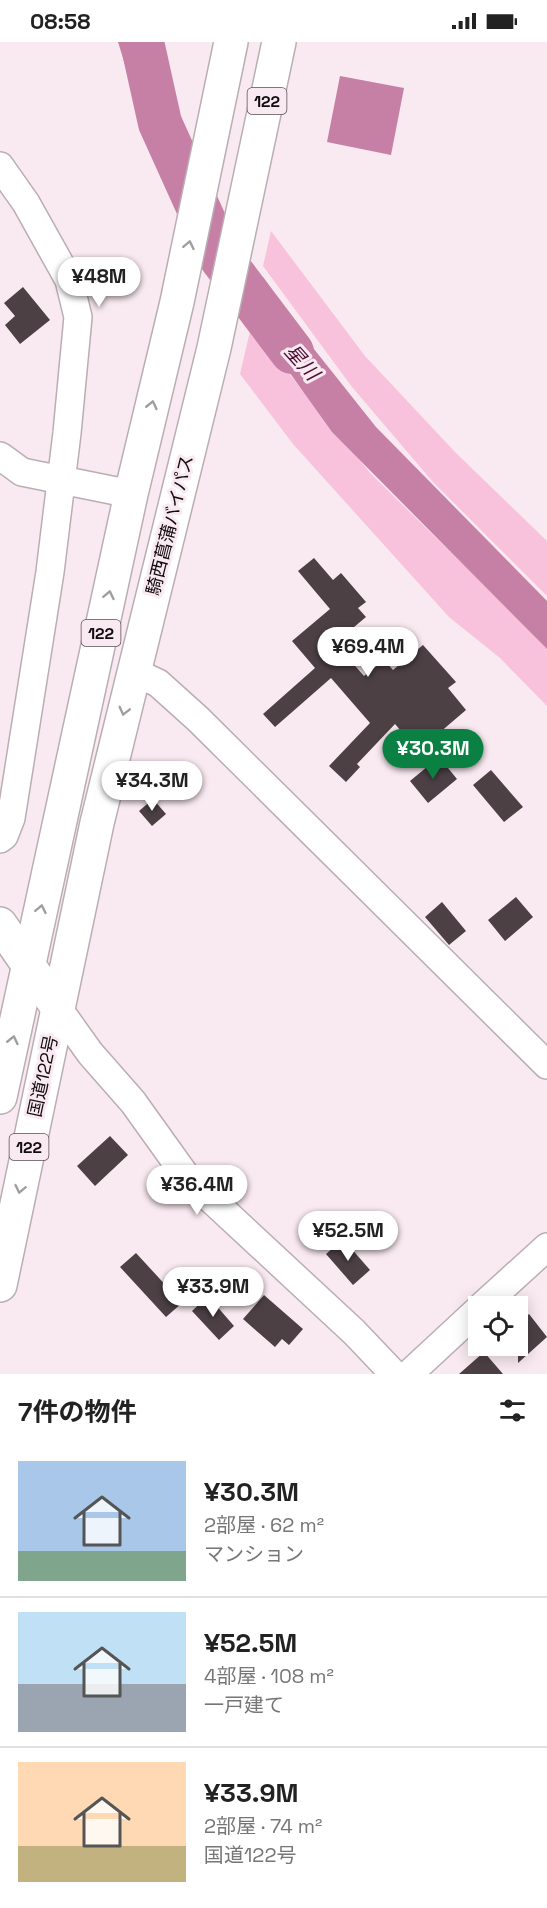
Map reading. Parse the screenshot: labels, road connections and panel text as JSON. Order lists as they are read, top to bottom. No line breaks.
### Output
{"streets":{"main road":["122","騎西菖蒲バイパス","国道122号"]},"crossings":[["122","国道122号"],["騎西菖蒲バイパス","国道122号"]],"water":["星川"],"page":{"status":"08:58","price":["¥48M","¥69.4M","¥30.3M","¥34.3M","¥36.4M","¥52.5M","¥33.9M"],"heading":"7件の物件","list":[{"name":"¥30.3M","note":"2部屋 · 62 m² · マンション"},{"name":"¥52.5M","note":"4部屋 · 108 m² · 一戸建て"},{"name":"¥33.9M","note":"2部屋 · 74 m² · 国道122号"}]}}
